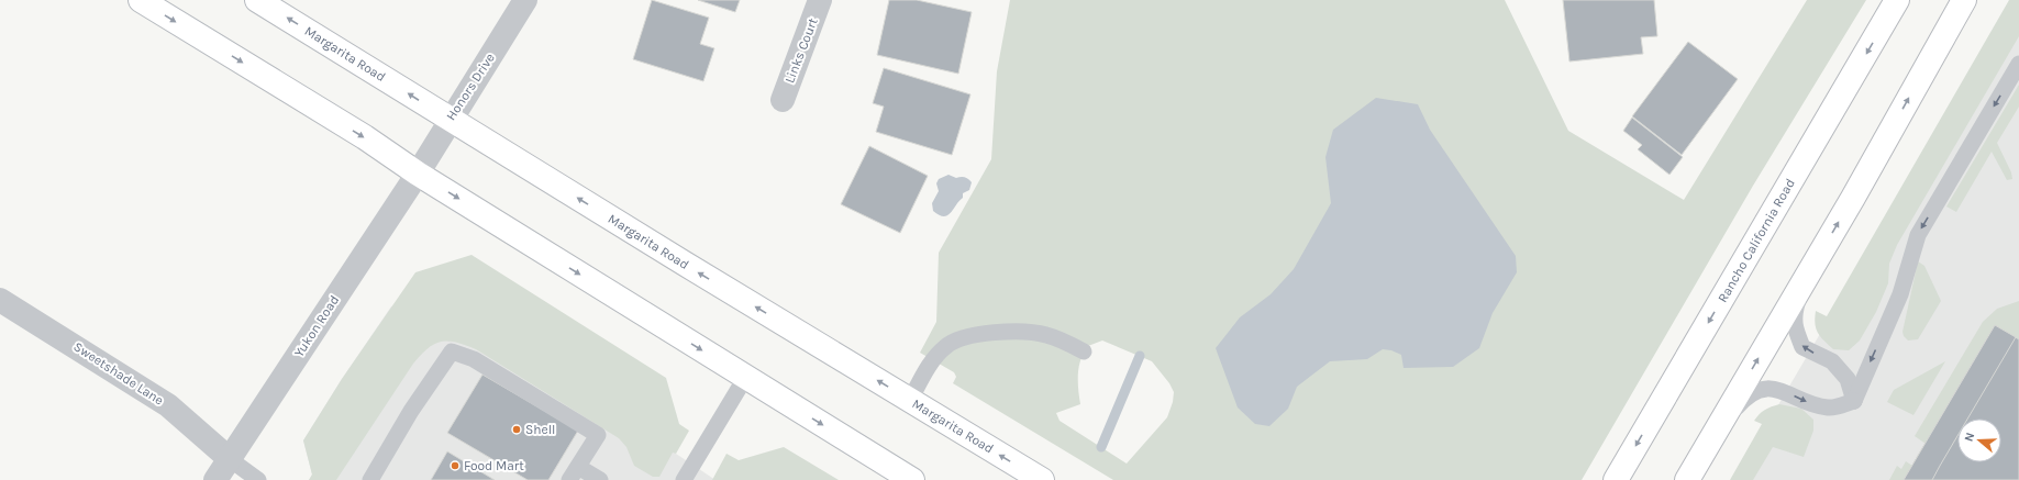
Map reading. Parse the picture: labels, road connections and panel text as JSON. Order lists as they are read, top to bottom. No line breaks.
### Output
{"streets":{"main road":["Margarita Road","Rancho California Road"],"street":["Links Court","Honors Drive","Yukon Road","Sweetshade Lane"]},"crossings":[["Margarita Road","Honors Drive"],["Honors Drive","Yukon Road"],["Yukon Road","Sweetshade Lane"]],"places":["Shell","Food Mart"],"north":"left"}
